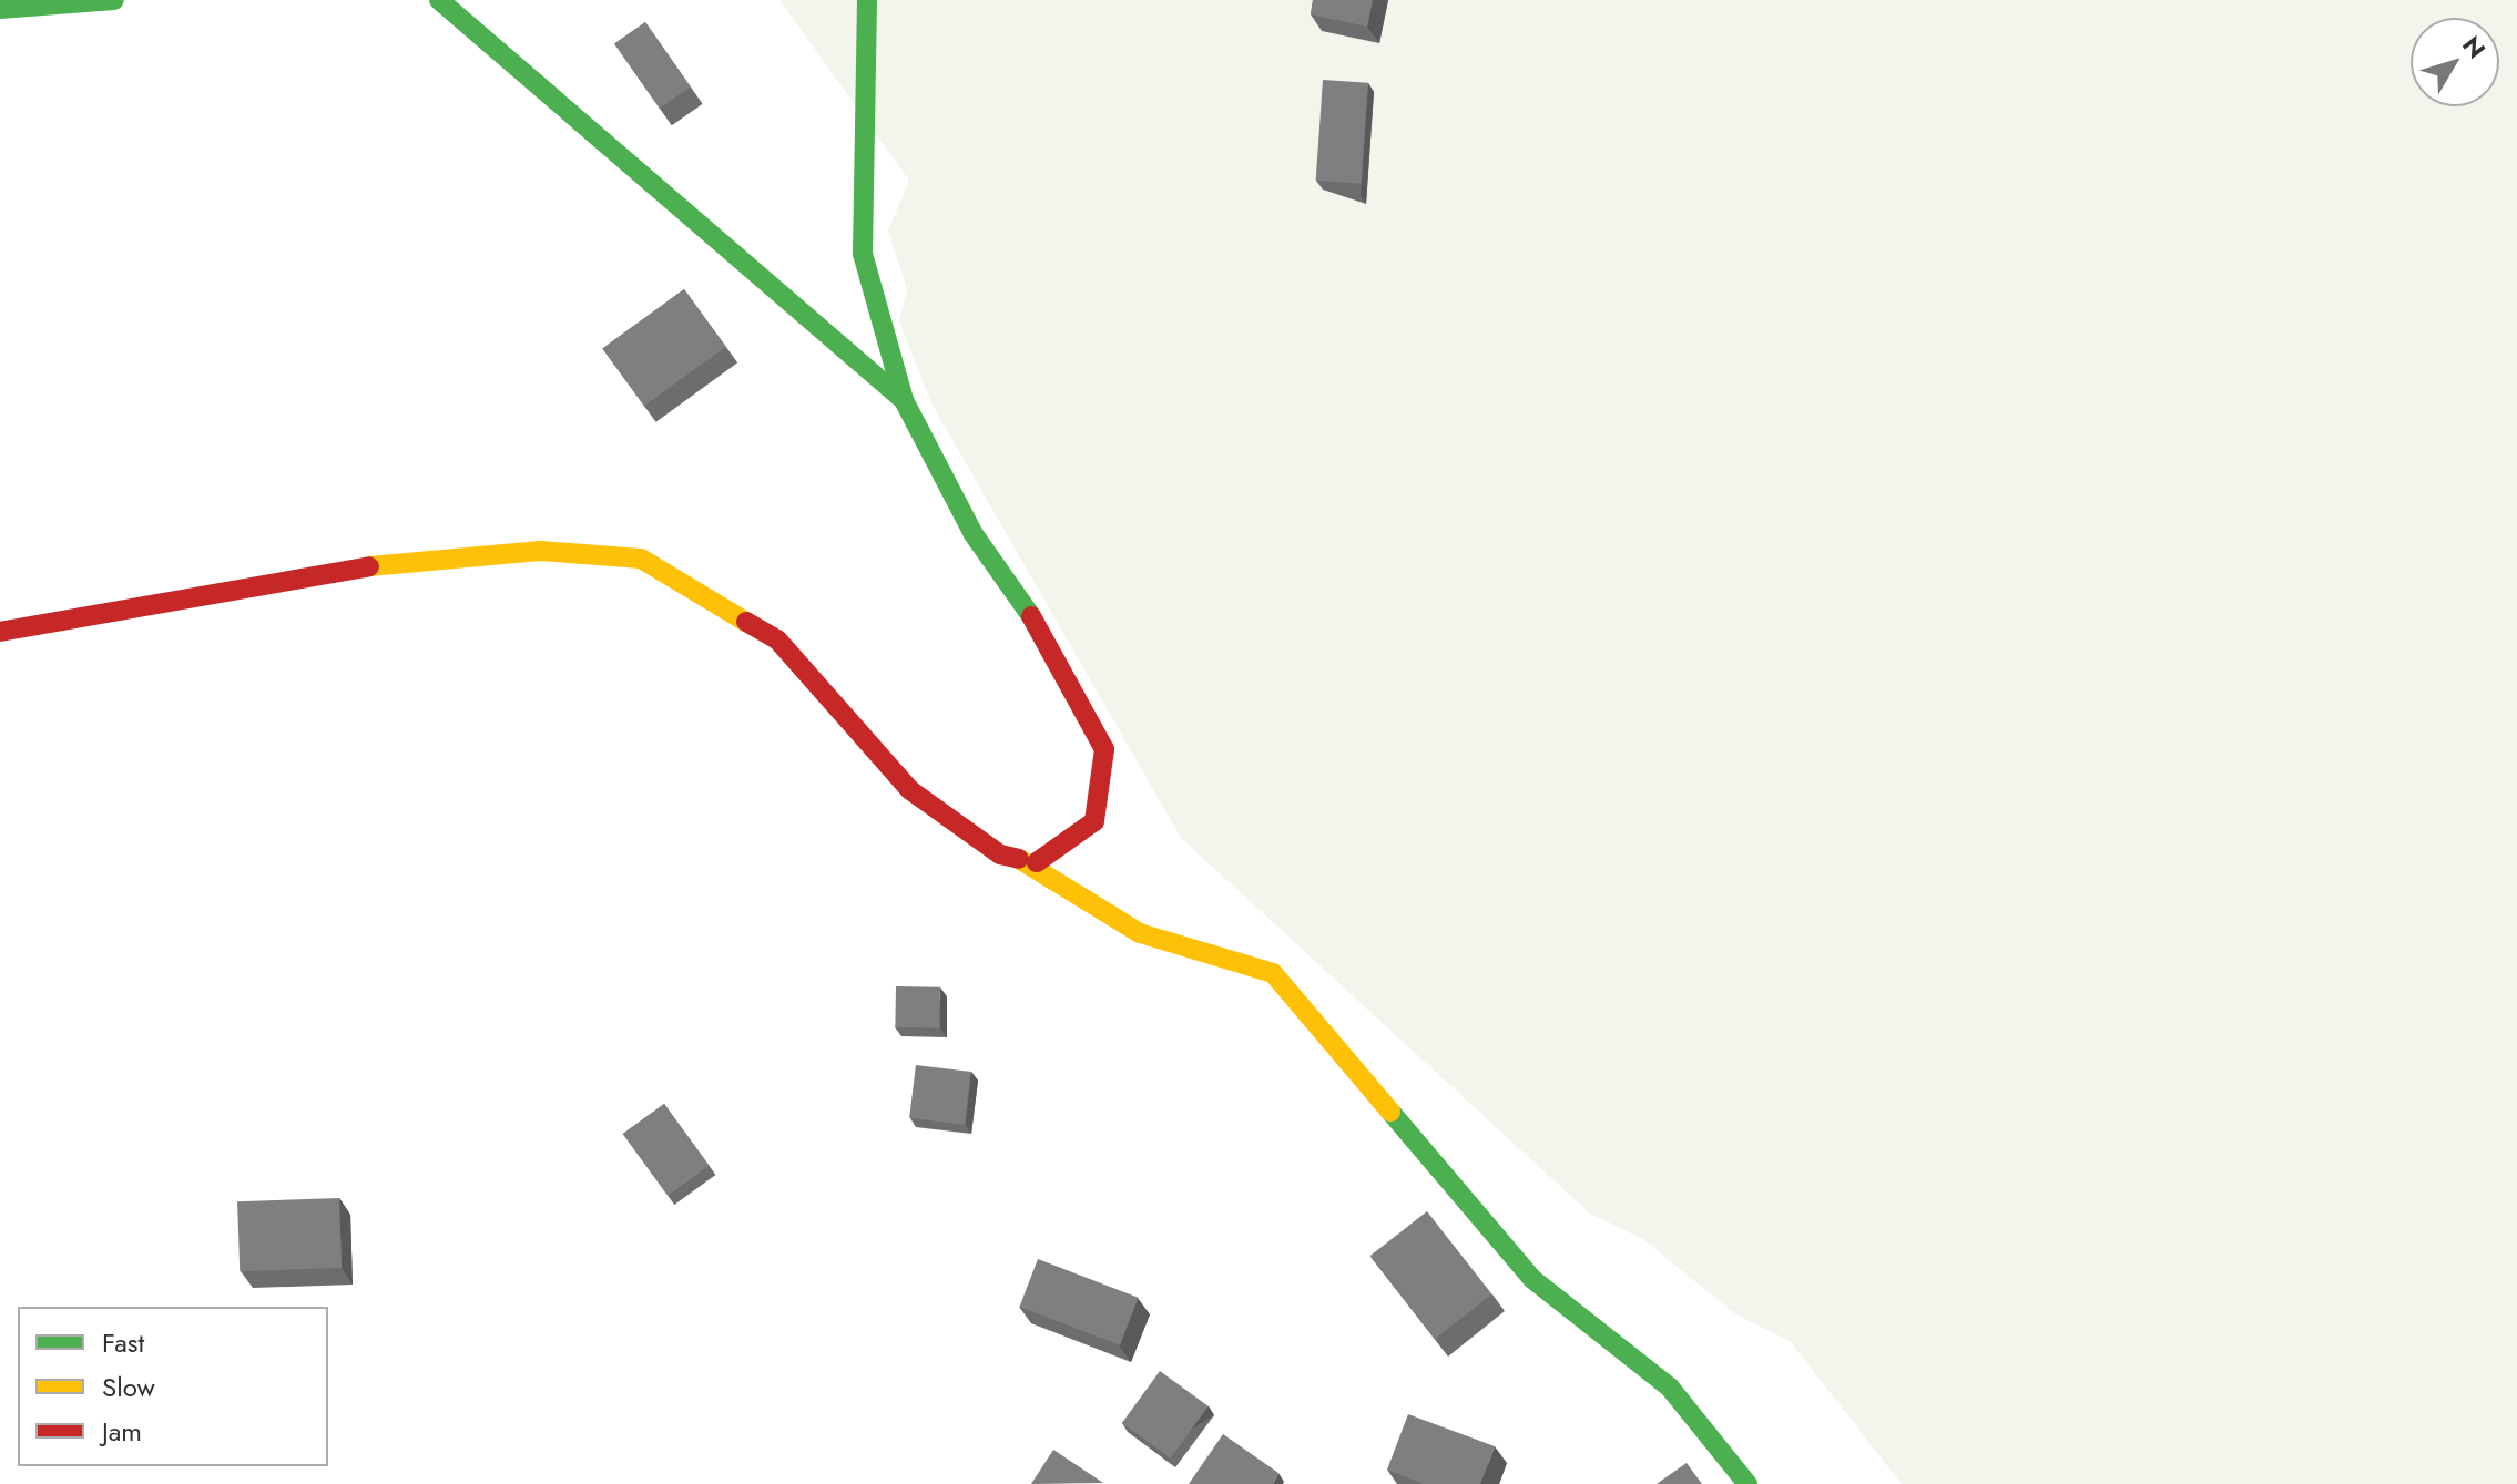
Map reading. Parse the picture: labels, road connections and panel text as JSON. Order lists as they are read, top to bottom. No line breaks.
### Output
{"legend":["Fast","Slow","Jam"],"north":"top right"}
